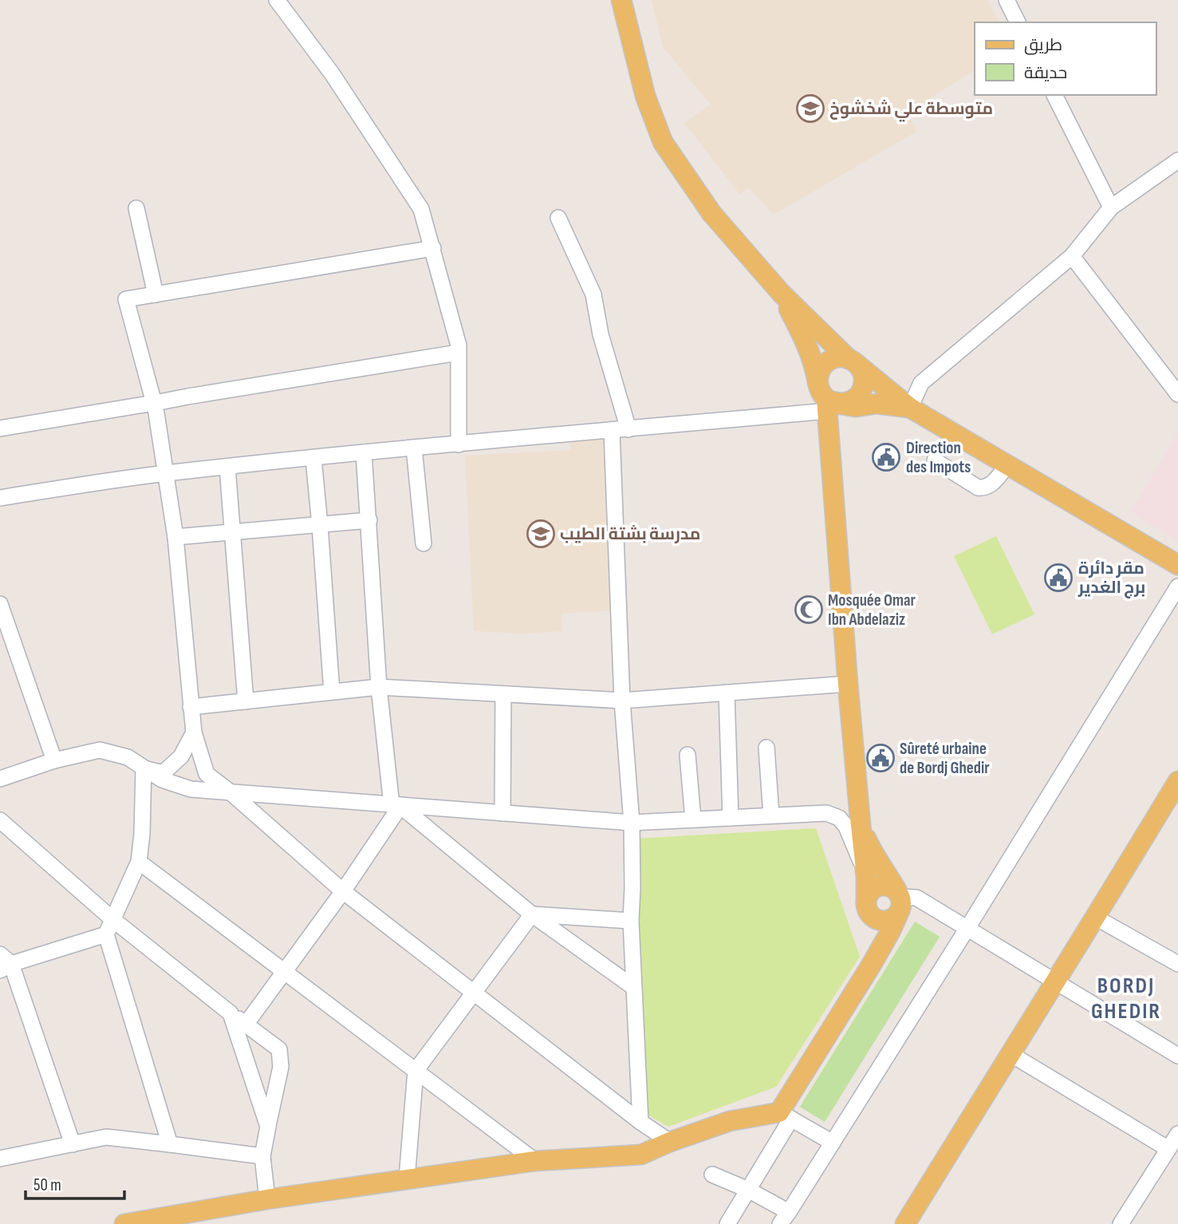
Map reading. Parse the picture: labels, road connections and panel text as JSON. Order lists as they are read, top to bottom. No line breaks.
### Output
{"districts":["BORDJ GHEDIR"],"places":{"school or university":["متوسطة علي شخشوخ","مدرسة بشتة الطيب"],"public building":["Direction des Impots","مقر دائرة برج الغدير","Sûreté urbaine de Bordj Ghedir"],"mosque":["Mosquée Omar Ibn Abdelaziz"]},"legend":["طريق","حديقة"],"scale_bar":"50 m"}
